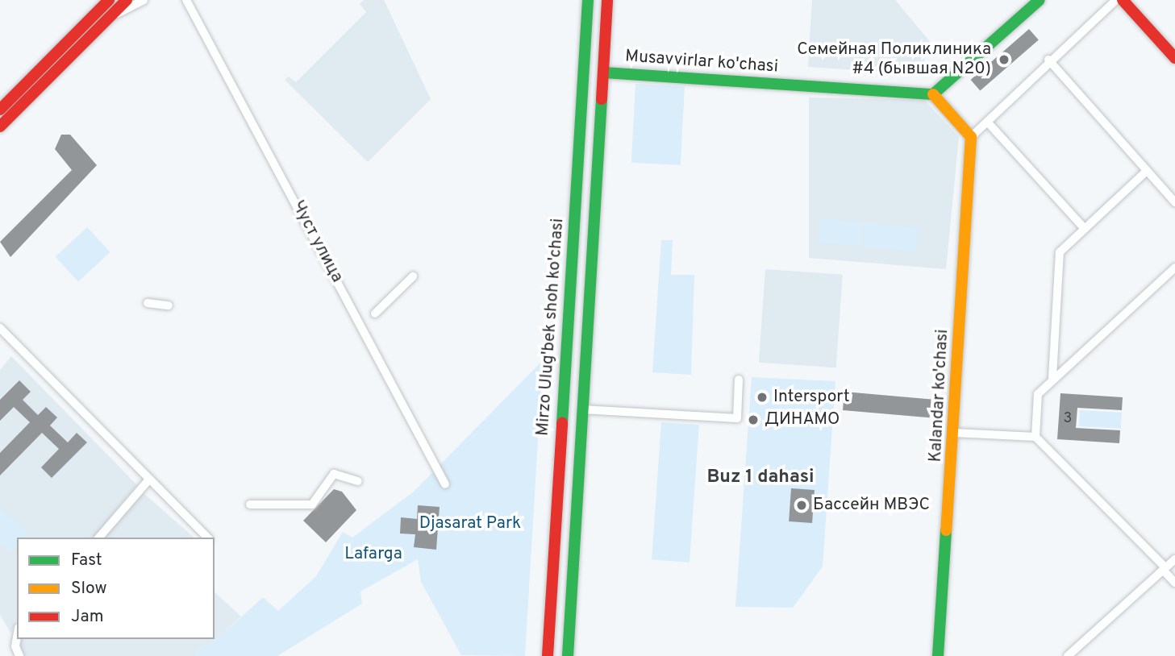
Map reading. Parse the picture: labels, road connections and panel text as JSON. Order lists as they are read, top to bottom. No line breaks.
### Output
{"streets":{"main road":["Musavvirlar ko'chasi","Mirzo Ulug'bek shoh ko'chasi","Kalandar ko'chasi"],"street":["Чуст улица"]},"districts":["Buz 1 dahasi"],"parks":["Djasarat Park","Lafarga"],"places":["Семейная Поликлиника #4 (бывшая N20)","Intersport","ДИНАМО","Бассейн МВЭС"],"house_numbers":["3"],"legend":["Fast","Slow","Jam"]}
